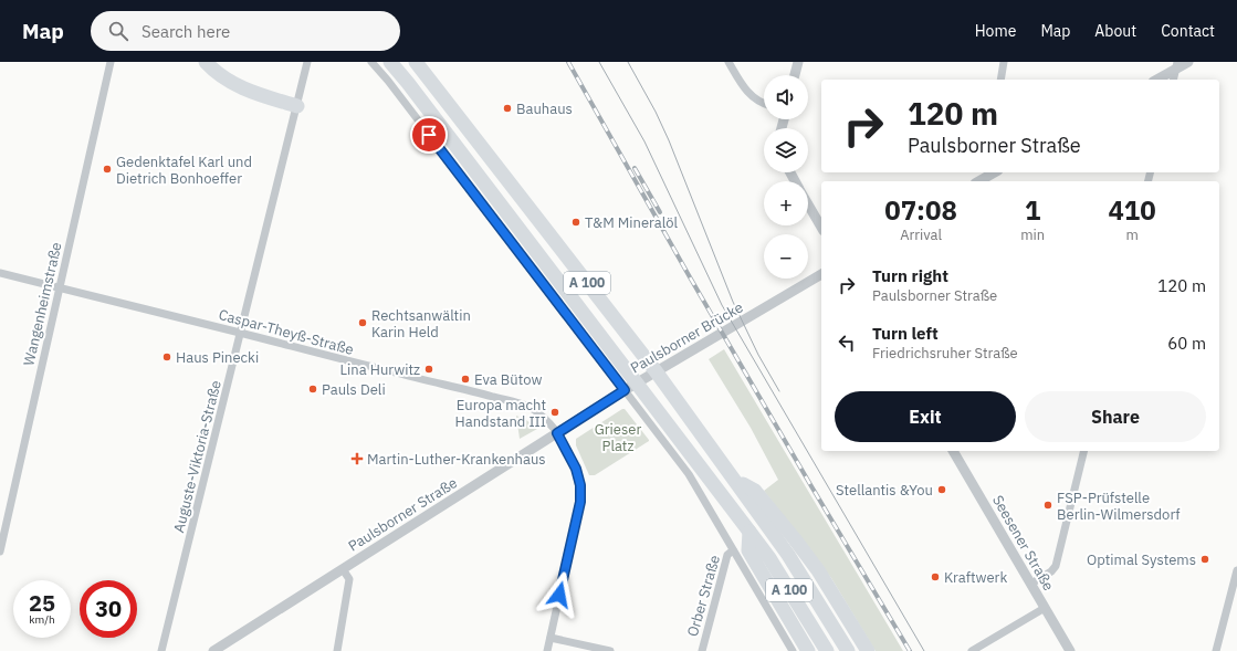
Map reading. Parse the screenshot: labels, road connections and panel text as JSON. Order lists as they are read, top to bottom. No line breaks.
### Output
{"streets":{"highway":["A 100"],"street":["Wangenheimstraße","Caspar-Theyß-Straße","Paulsborner Brücke","Auguste-Viktoria-Straße","Paulsborner Straße","Seesener Straße","Orber Straße"]},"crossings":[["Wangenheimstraße","Caspar-Theyß-Straße"],["Caspar-Theyß-Straße","Auguste-Viktoria-Straße"],["Caspar-Theyß-Straße","Paulsborner Straße"],["Paulsborner Brücke","Paulsborner Straße"]],"parks":["Grieser Platz"],"places":{"other":["Bauhaus","Gedenktafel Karl und Dietrich Bonhoeffer","T&M Mineralöl","Rechtsanwältin Karin Held","Haus Pinecki","Lina Hurwitz","Eva Bütow","Pauls Deli","Europa macht Handstand III","Stellantis &You","FSP-Prüfstelle Berlin-Wilmersdorf","Optimal Systems","Kraftwerk"],"health":["Martin-Luther-Krankenhaus"]},"page":{"header":"Map","search":"Search here","nav":["Home","Map","About","Contact"],"map_buttons":["+","−"],"turn":["120 m","Paulsborner Straße"],"eta":["07:08","Arrival","1","min","410","m"],"list":[{"name":"Turn right","note":"Paulsborner Straße","value":"120 m"},{"name":"Turn left","note":"Friedrichsruher Straße","value":"60 m"}],"buttons":["Exit","Share"],"speed":"25 km/h","limit":"30"}}
